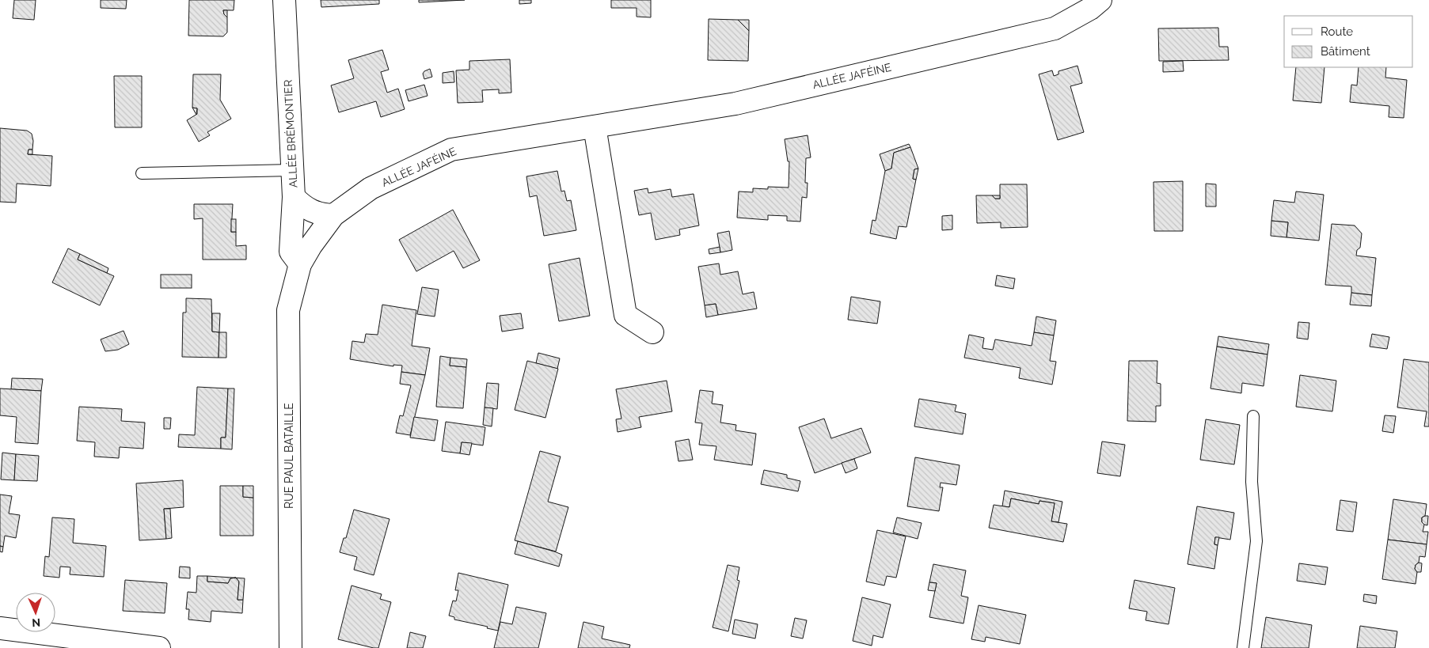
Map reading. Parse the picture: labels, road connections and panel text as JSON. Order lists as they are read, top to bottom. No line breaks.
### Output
{"streets":{"street":["ALLÉE JAFÉINE","ALLÉE BRÉMONTIER","RUE PAUL BATAILLE"]},"crossings":[["ALLÉE JAFÉINE","ALLÉE BRÉMONTIER"],["ALLÉE JAFÉINE","RUE PAUL BATAILLE"],["ALLÉE BRÉMONTIER","RUE PAUL BATAILLE"]],"legend":["Route","Bâtiment"],"north":"bottom"}
